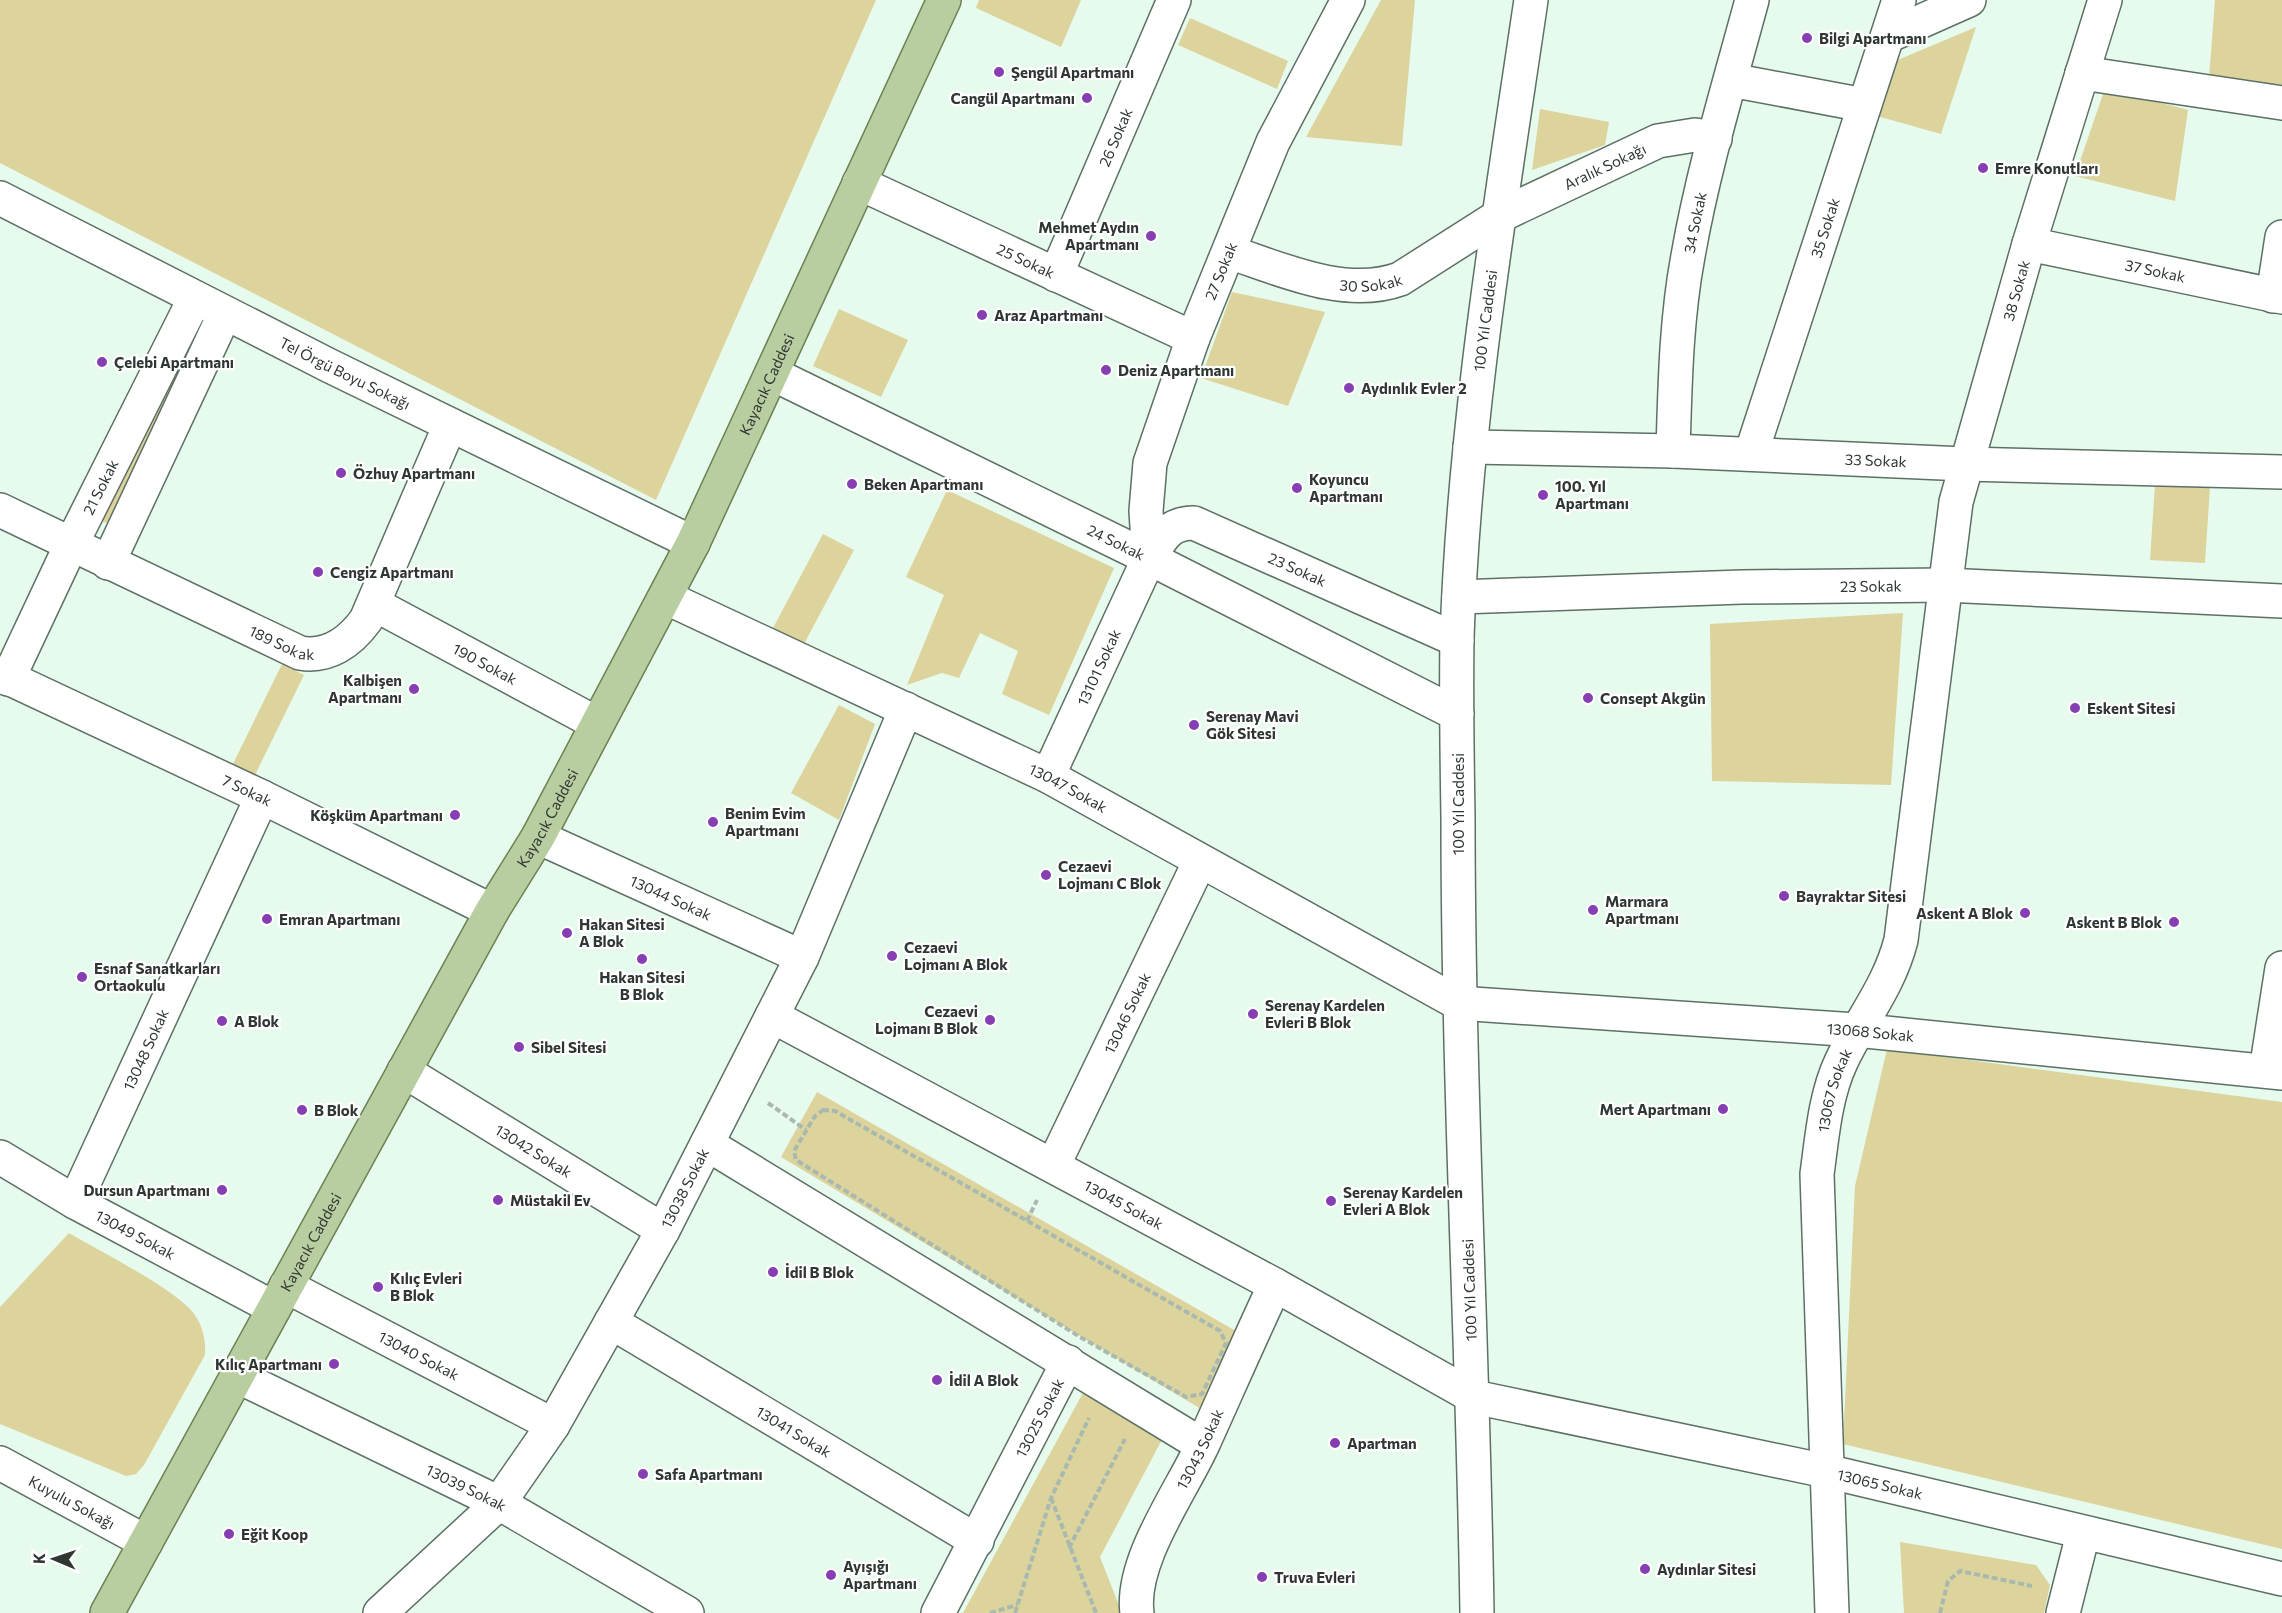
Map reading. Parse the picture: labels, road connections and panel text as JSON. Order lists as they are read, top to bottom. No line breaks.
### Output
{"streets":{"main road":["Kayacık Caddesi"],"street":["26 Sokak","Aralık Sokağı","34 Sokak","35 Sokak","25 Sokak","27 Sokak","37 Sokak","30 Sokak","38 Sokak","100 Yıl Caddesi","Tel Örgü Boyu Sokağı","33 Sokak","21 Sokak","24 Sokak","23 Sokak","189 Sokak","190 Sokak","13101 Sokak","13047 Sokak","7 Sokak","13044 Sokak","13046 Sokak","13068 Sokak","13048 Sokak","13067 Sokak","13042 Sokak","13038 Sokak","13045 Sokak","13049 Sokak","13040 Sokak","13025 Sokak","13041 Sokak","13043 Sokak","13065 Sokak","13039 Sokak","Kuyulu Sokağı"]},"crossings":[["26 Sokak","25 Sokak"],["Aralık Sokağı","34 Sokak"],["Aralık Sokağı","30 Sokak"],["Aralık Sokağı","100 Yıl Caddesi"],["34 Sokak","33 Sokak"],["35 Sokak","33 Sokak"],["25 Sokak","27 Sokak"],["25 Sokak","Kayacık Caddesi"],["27 Sokak","30 Sokak"],["27 Sokak","24 Sokak"],["27 Sokak","23 Sokak"],["27 Sokak","13101 Sokak"],["37 Sokak","38 Sokak"],["30 Sokak","100 Yıl Caddesi"],["38 Sokak","33 Sokak"],["38 Sokak","23 Sokak"],["38 Sokak","13067 Sokak"],["100 Yıl Caddesi","33 Sokak"],["100 Yıl Caddesi","24 Sokak"],["100 Yıl Caddesi","23 Sokak"],["100 Yıl Caddesi","13047 Sokak"],["100 Yıl Caddesi","13068 Sokak"],["100 Yıl Caddesi","13045 Sokak"],["100 Yıl Caddesi","13065 Sokak"],["Tel Örgü Boyu Sokağı","Kayacık Caddesi"],["Tel Örgü Boyu Sokağı","21 Sokak"],["Tel Örgü Boyu Sokağı","189 Sokak"],["Kayacık Caddesi","24 Sokak"],["Kayacık Caddesi","190 Sokak"],["Kayacık Caddesi","13047 Sokak"],["Kayacık Caddesi","7 Sokak"],["Kayacık Caddesi","13044 Sokak"],["Kayacık Caddesi","13042 Sokak"],["Kayacık Caddesi","13049 Sokak"],["Kayacık Caddesi","13040 Sokak"],["Kayacık Caddesi","13039 Sokak"],["Kayacık Caddesi","Kuyulu Sokağı"],["21 Sokak","189 Sokak"],["21 Sokak","7 Sokak"],["24 Sokak","23 Sokak"],["24 Sokak","13101 Sokak"],["23 Sokak","13101 Sokak"],["23 Sokak","13067 Sokak"],["189 Sokak","190 Sokak"],["13101 Sokak","13047 Sokak"],["13047 Sokak","13046 Sokak"],["13047 Sokak","13068 Sokak"],["13047 Sokak","13038 Sokak"],["7 Sokak","13048 Sokak"],["13044 Sokak","13038 Sokak"],["13046 Sokak","13045 Sokak"],["13068 Sokak","13067 Sokak"],["13048 Sokak","13049 Sokak"],["13067 Sokak","13065 Sokak"],["13042 Sokak","13038 Sokak"],["13038 Sokak","13045 Sokak"],["13038 Sokak","13040 Sokak"],["13038 Sokak","13041 Sokak"],["13038 Sokak","13039 Sokak"],["13045 Sokak","13043 Sokak"],["13045 Sokak","13065 Sokak"],["13049 Sokak","13040 Sokak"],["13025 Sokak","13041 Sokak"],["13025 Sokak","13043 Sokak"]],"places":["Bilgi Apartmanı","Şengül Apartmanı","Cangül Apartmanı","Emre Konutları","Mehmet Aydın Apartmanı","Araz Apartmanı","Çelebi Apartmanı","Deniz Apartmanı","Aydınlık Evler 2","Özhuy Apartmanı","Beken Apartmanı","Koyuncu Apartmanı","100. Yıl Apartmanı","Cengiz Apartmanı","Kalbişen Apartmanı","Consept Akgün","Eskent Sitesi","Serenay Mavi Gök Sitesi","Köşküm Apartmanı","Benim Evim Apartmanı","Cezaevi Lojmanı C Blok","Bayraktar Sitesi","Marmara Apartmanı","Askent A Blok","Emran Apartmanı","Askent B Blok","Hakan Sitesi A Blok","Cezaevi Lojmanı A Blok","Hakan Sitesi B Blok","Esnaf Sanatkarları Ortaokulu","Serenay Kardelen Evleri B Blok","Cezaevi Lojmanı B Blok","A Blok","Sibel Sitesi","Mert Apartmanı","B Blok","Dursun Apartmanı","Müstakil Ev","Serenay Kardelen Evleri A Blok","İdil B Blok","Kılıç Evleri B Blok","Kılıç Apartmanı","İdil A Blok","Apartman","Safa Apartmanı","Eğit Koop","Aydınlar Sitesi","Ayışığı Apartmanı","Truva Evleri"],"north":"left"}
